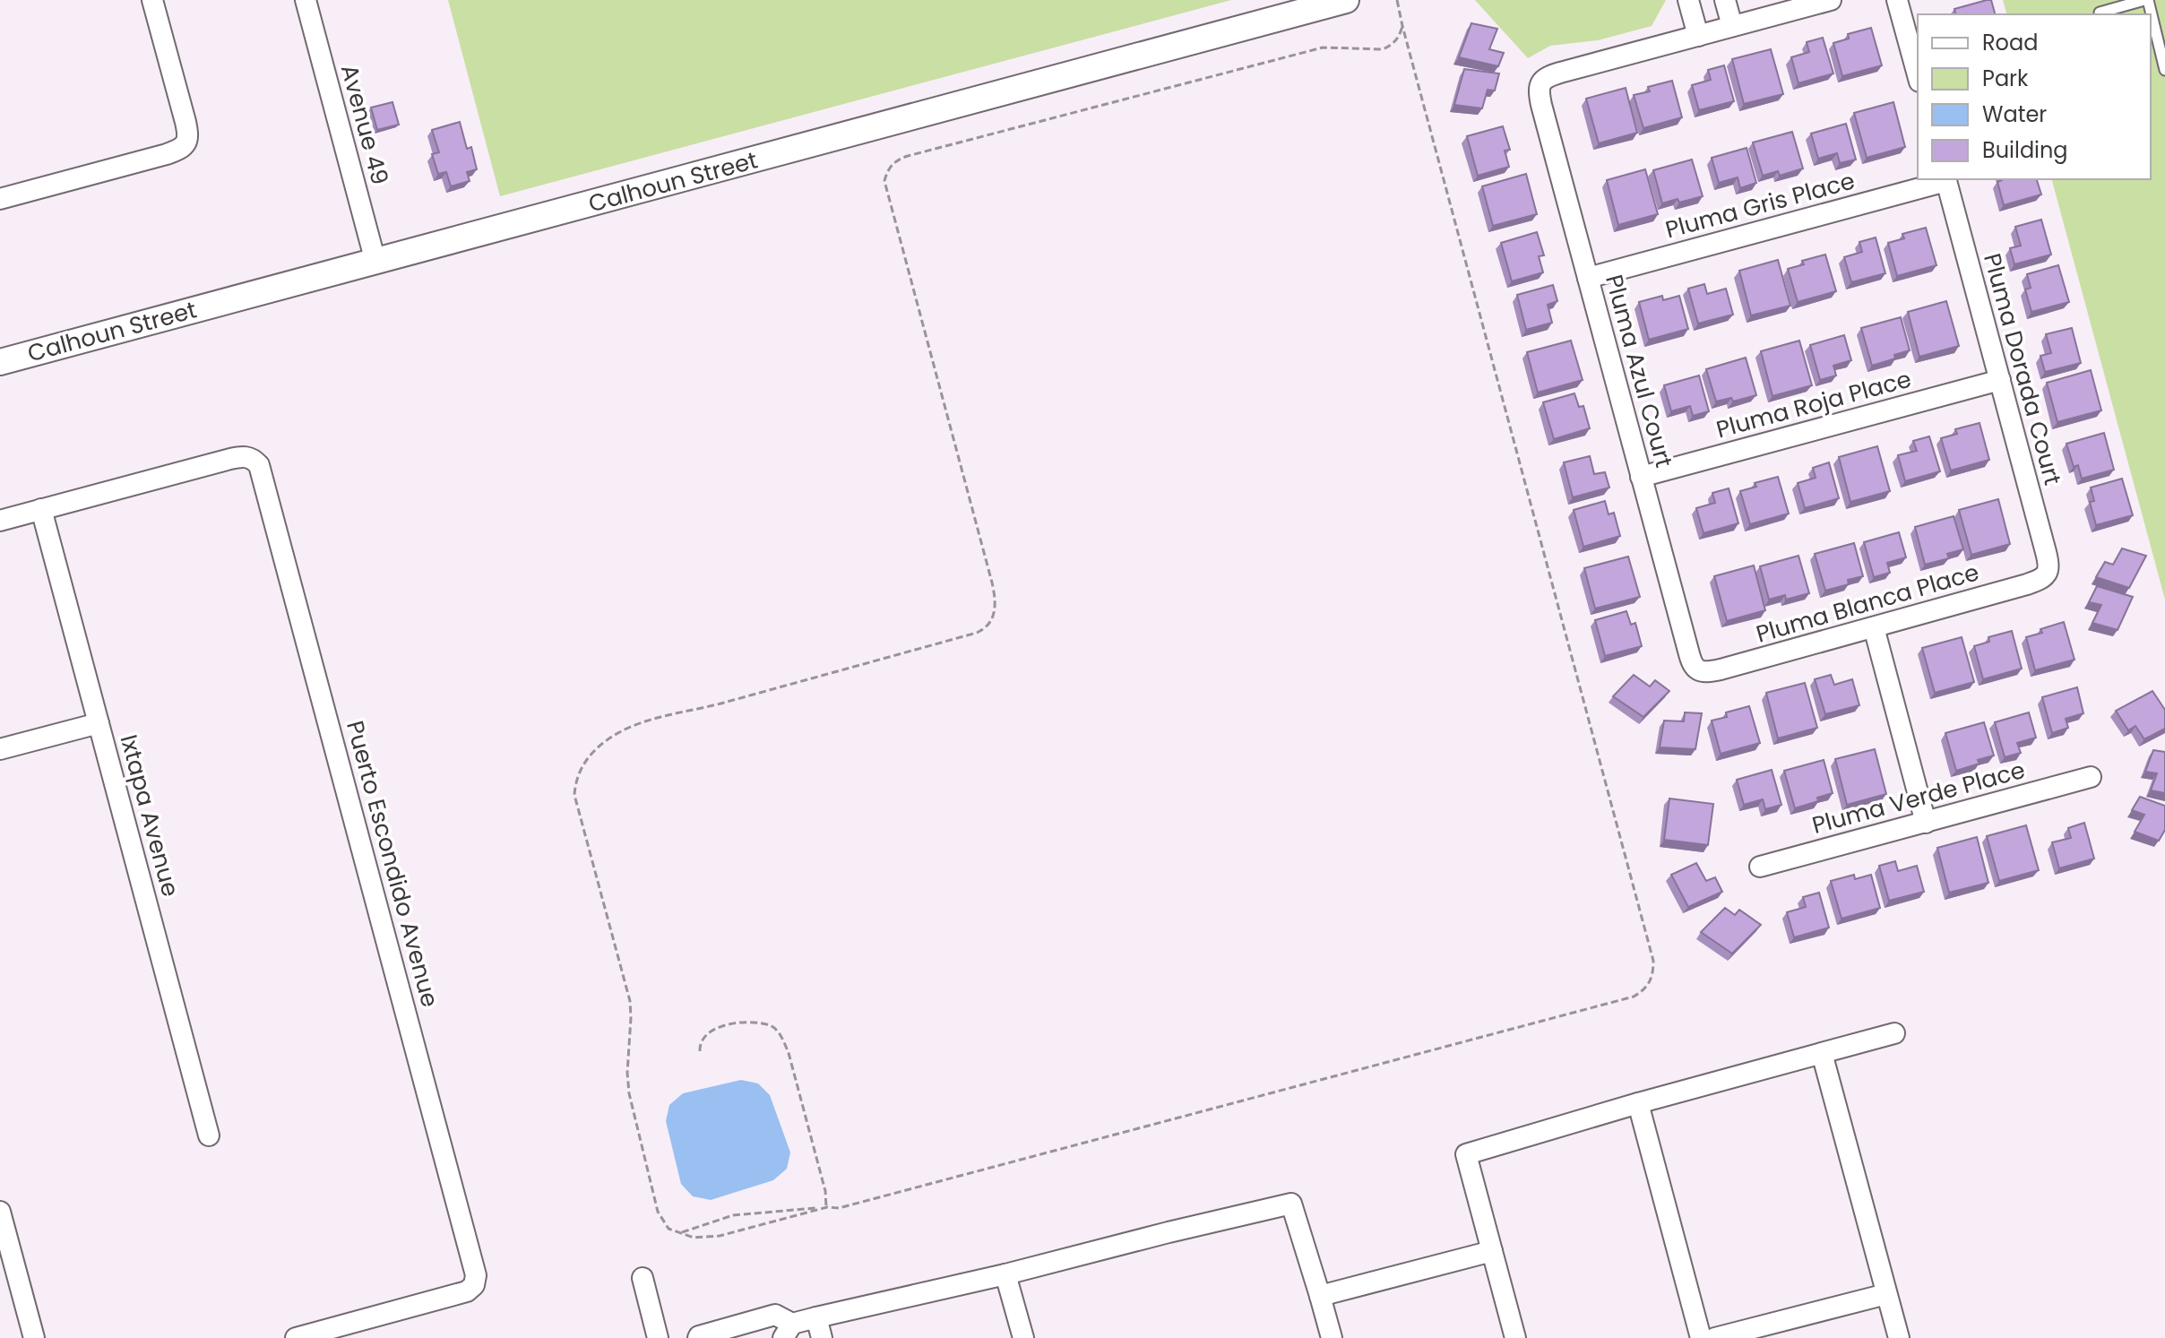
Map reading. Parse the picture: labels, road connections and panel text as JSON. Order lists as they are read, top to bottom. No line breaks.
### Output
{"streets":{"street":["Avenue 49","Calhoun Street","Pluma Gris Place","Pluma Dorada Court","Pluma Azul Court","Pluma Roja Place","Pluma Blanca Place","Pluma Verde Place","Ixtapa Avenue","Puerto Escondido Avenue"]},"crossings":[["Avenue 49","Calhoun Street"],["Pluma Gris Place","Pluma Dorada Court"],["Pluma Gris Place","Pluma Azul Court"],["Pluma Dorada Court","Pluma Roja Place"],["Pluma Dorada Court","Pluma Blanca Place"],["Pluma Azul Court","Pluma Roja Place"],["Pluma Azul Court","Pluma Blanca Place"],["Ixtapa Avenue","Puerto Escondido Avenue"]],"legend":["Road","Park","Water","Building"]}
